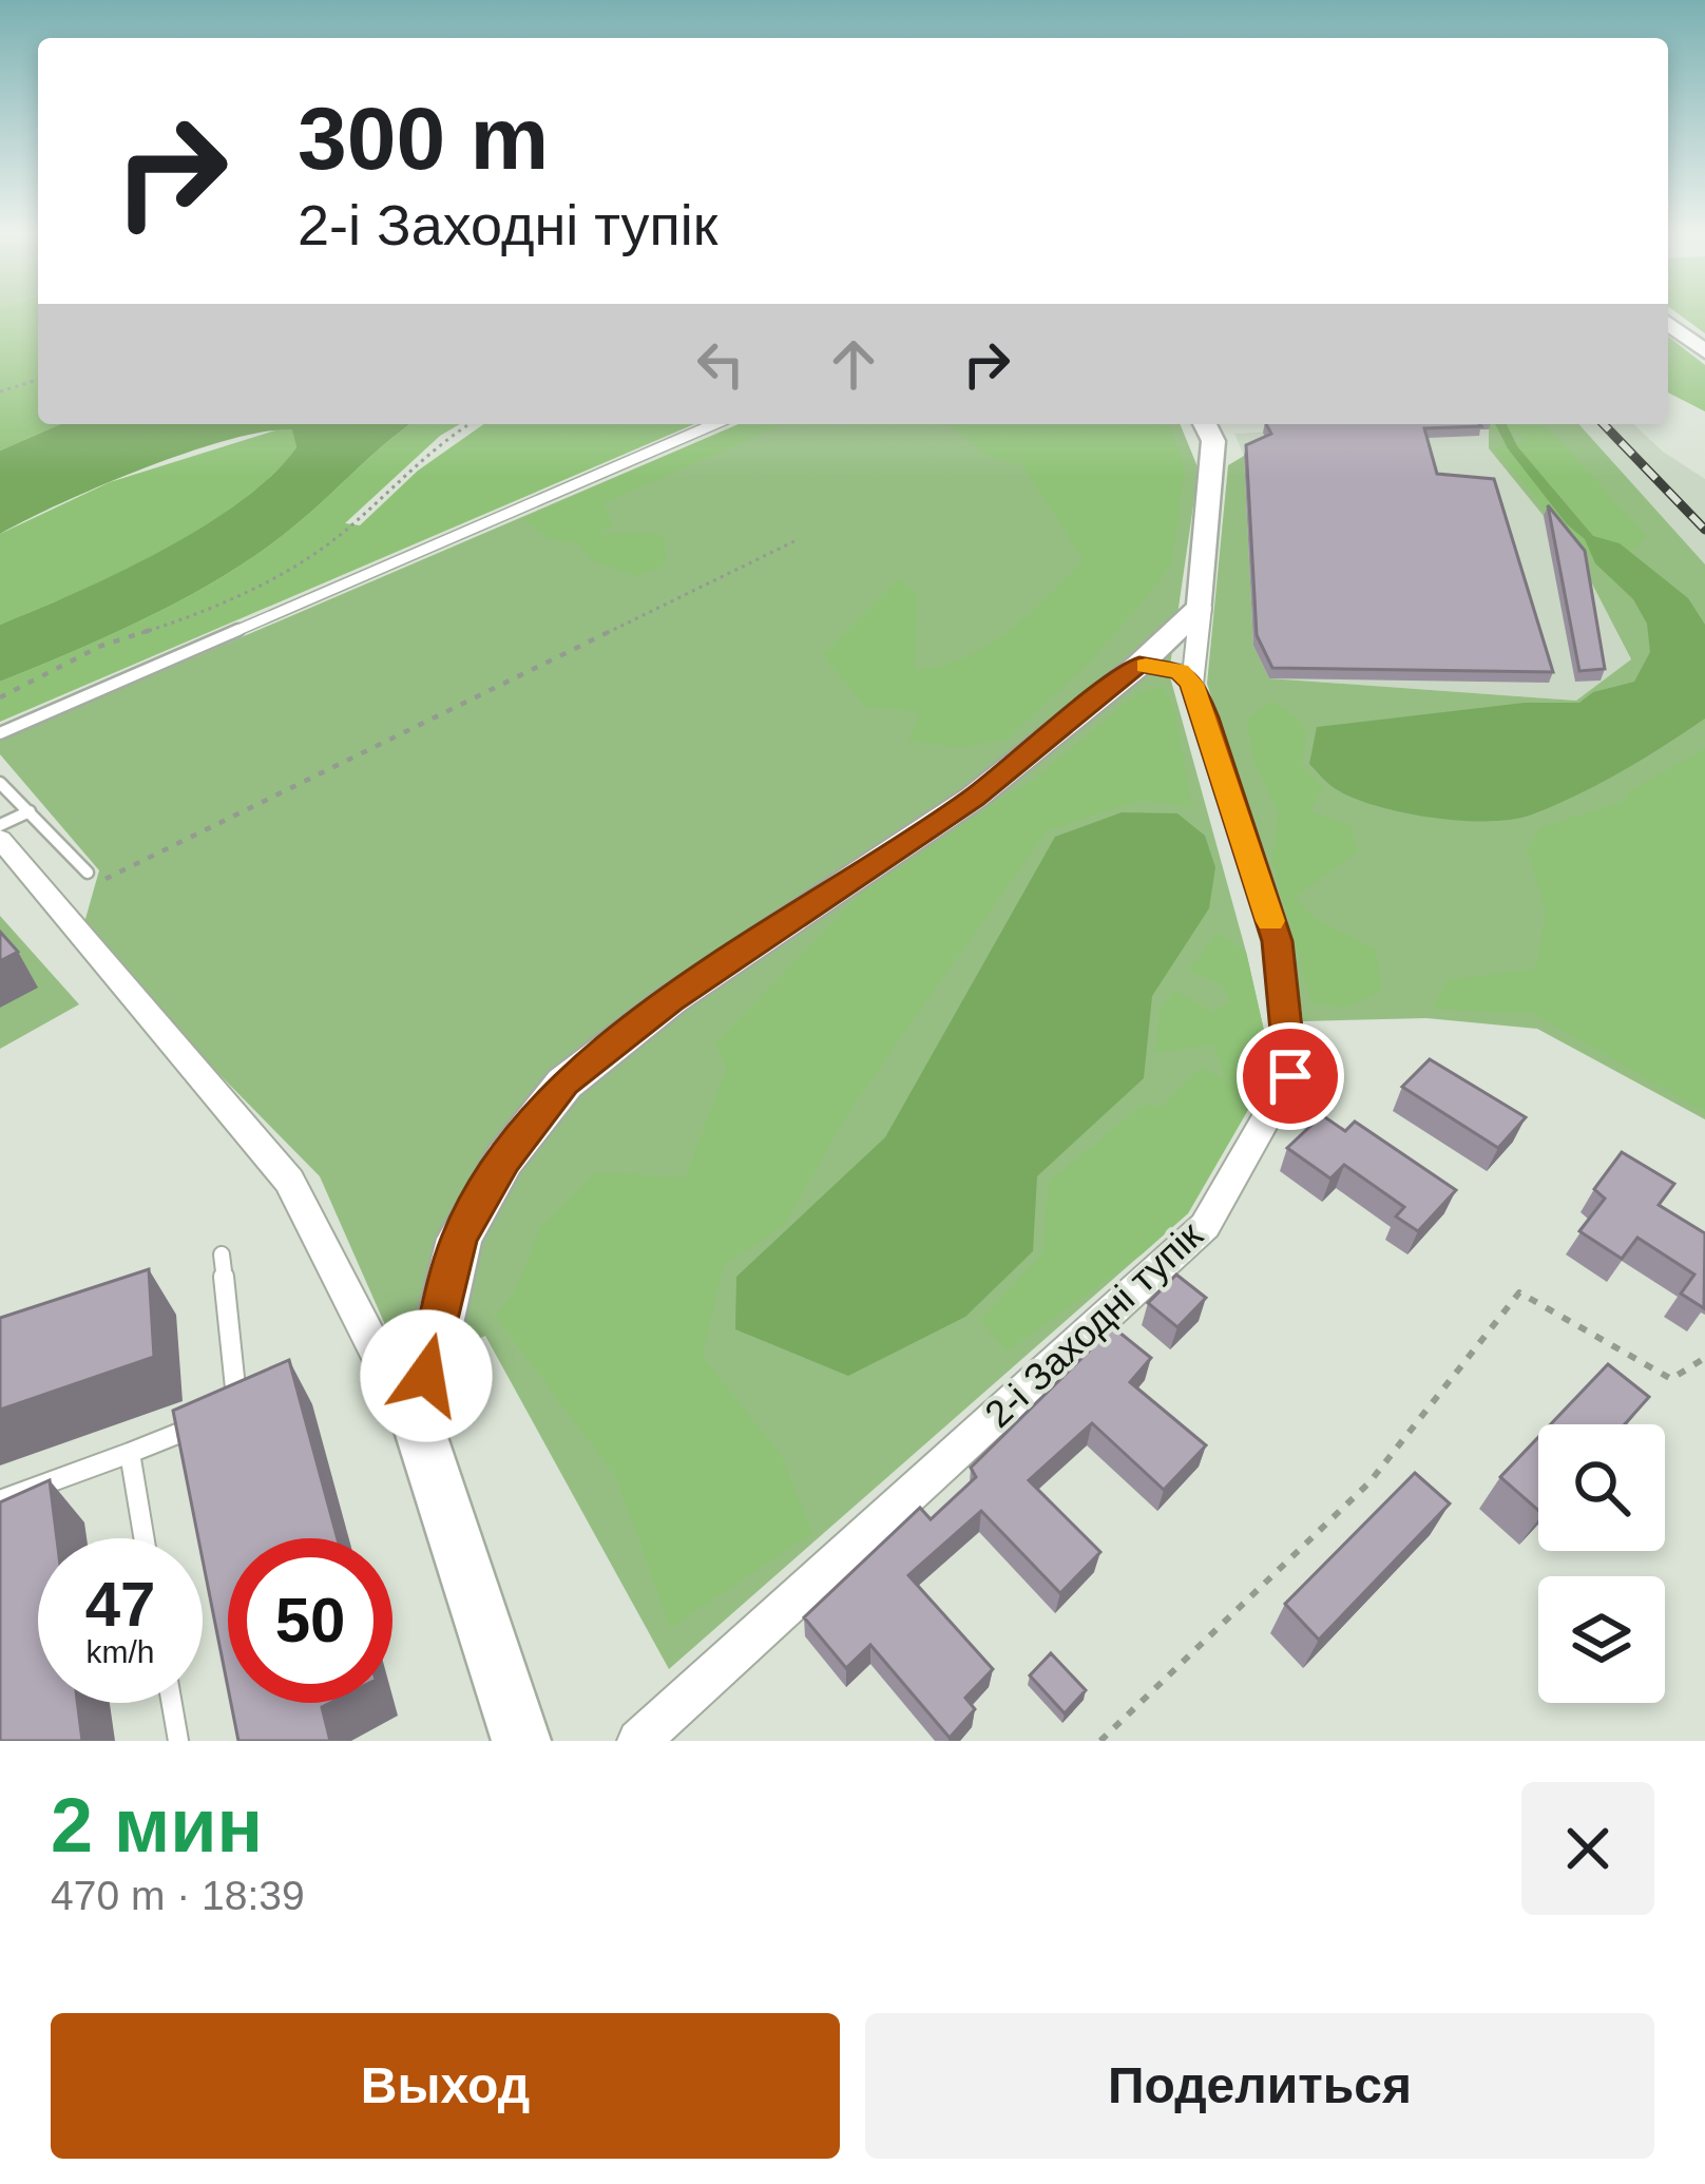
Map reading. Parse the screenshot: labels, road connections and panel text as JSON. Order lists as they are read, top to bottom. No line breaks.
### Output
{"streets":{"main road":["2-і Заходні тупік"]},"page":{"turn":["300 m","2-і Заходні тупік"],"speed":"47 km/h","limit":"50","heading":["2 мин","470 m · 18:39"],"buttons":["Выход","Поделиться"]}}
